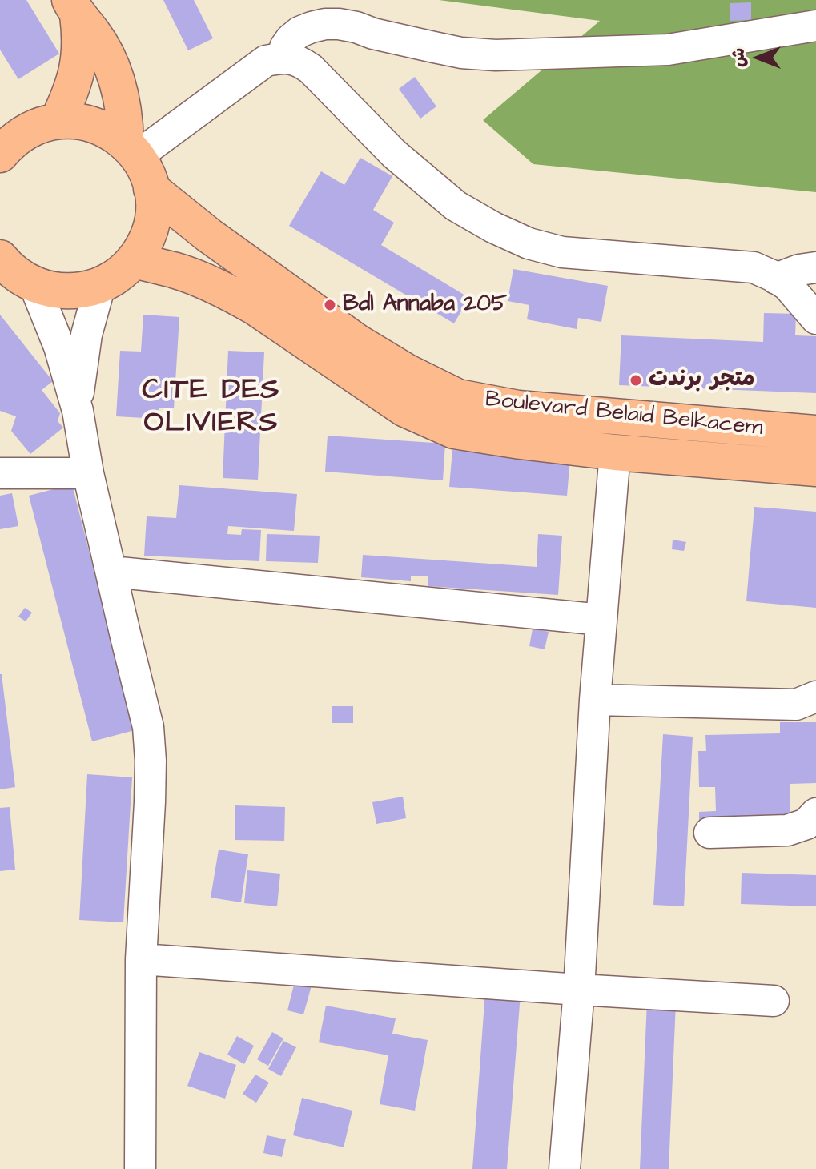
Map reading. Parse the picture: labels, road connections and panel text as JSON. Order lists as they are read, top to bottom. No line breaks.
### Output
{"streets":{"main road":["Boulevard Belaid Belkacem"]},"districts":["CITE DES OLIVIERS"],"places":["Bdl Annaba 205","متجر برندت"],"north":"left"}
